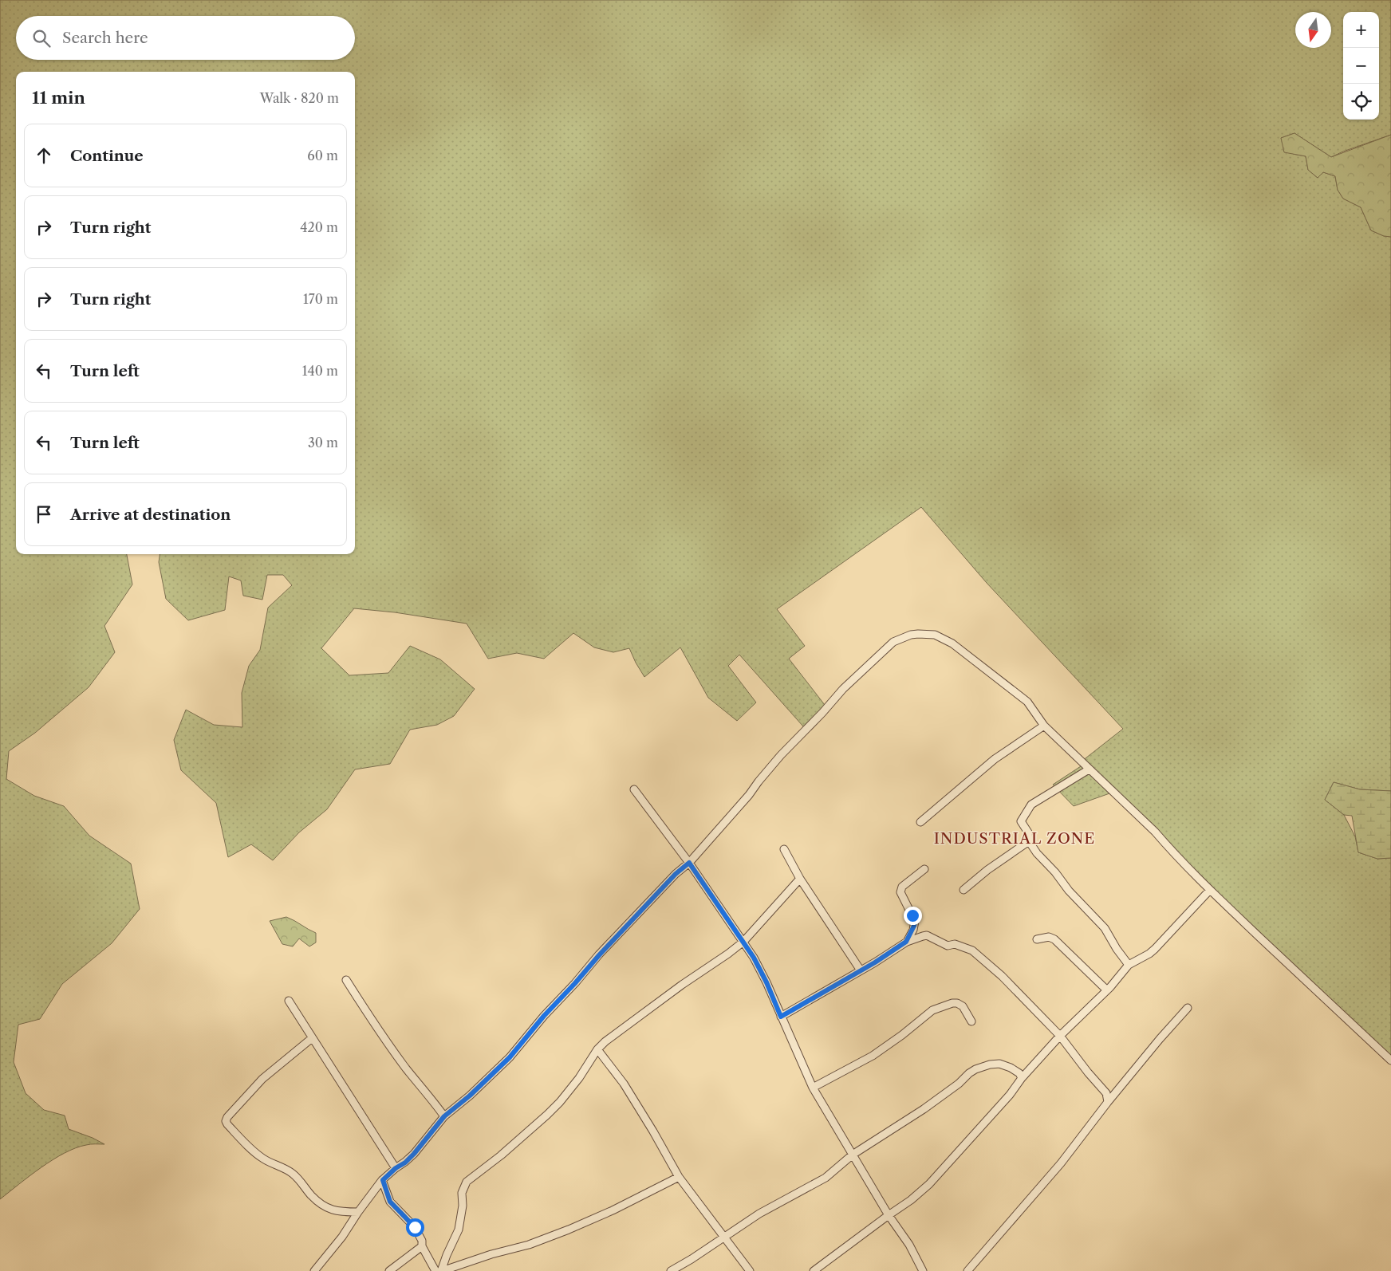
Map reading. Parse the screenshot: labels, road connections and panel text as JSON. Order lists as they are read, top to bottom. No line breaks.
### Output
{"districts":["INDUSTRIAL ZONE"],"north":"bottom","page":{"map_buttons":["+","−"],"search":"Search here","heading":["11 min","Walk · 820 m"],"list":[["Continue","60 m"],["Turn right","420 m"],["Turn right","170 m"],["Turn left","140 m"],["Turn left","30 m"],"Arrive at destination"]}}
